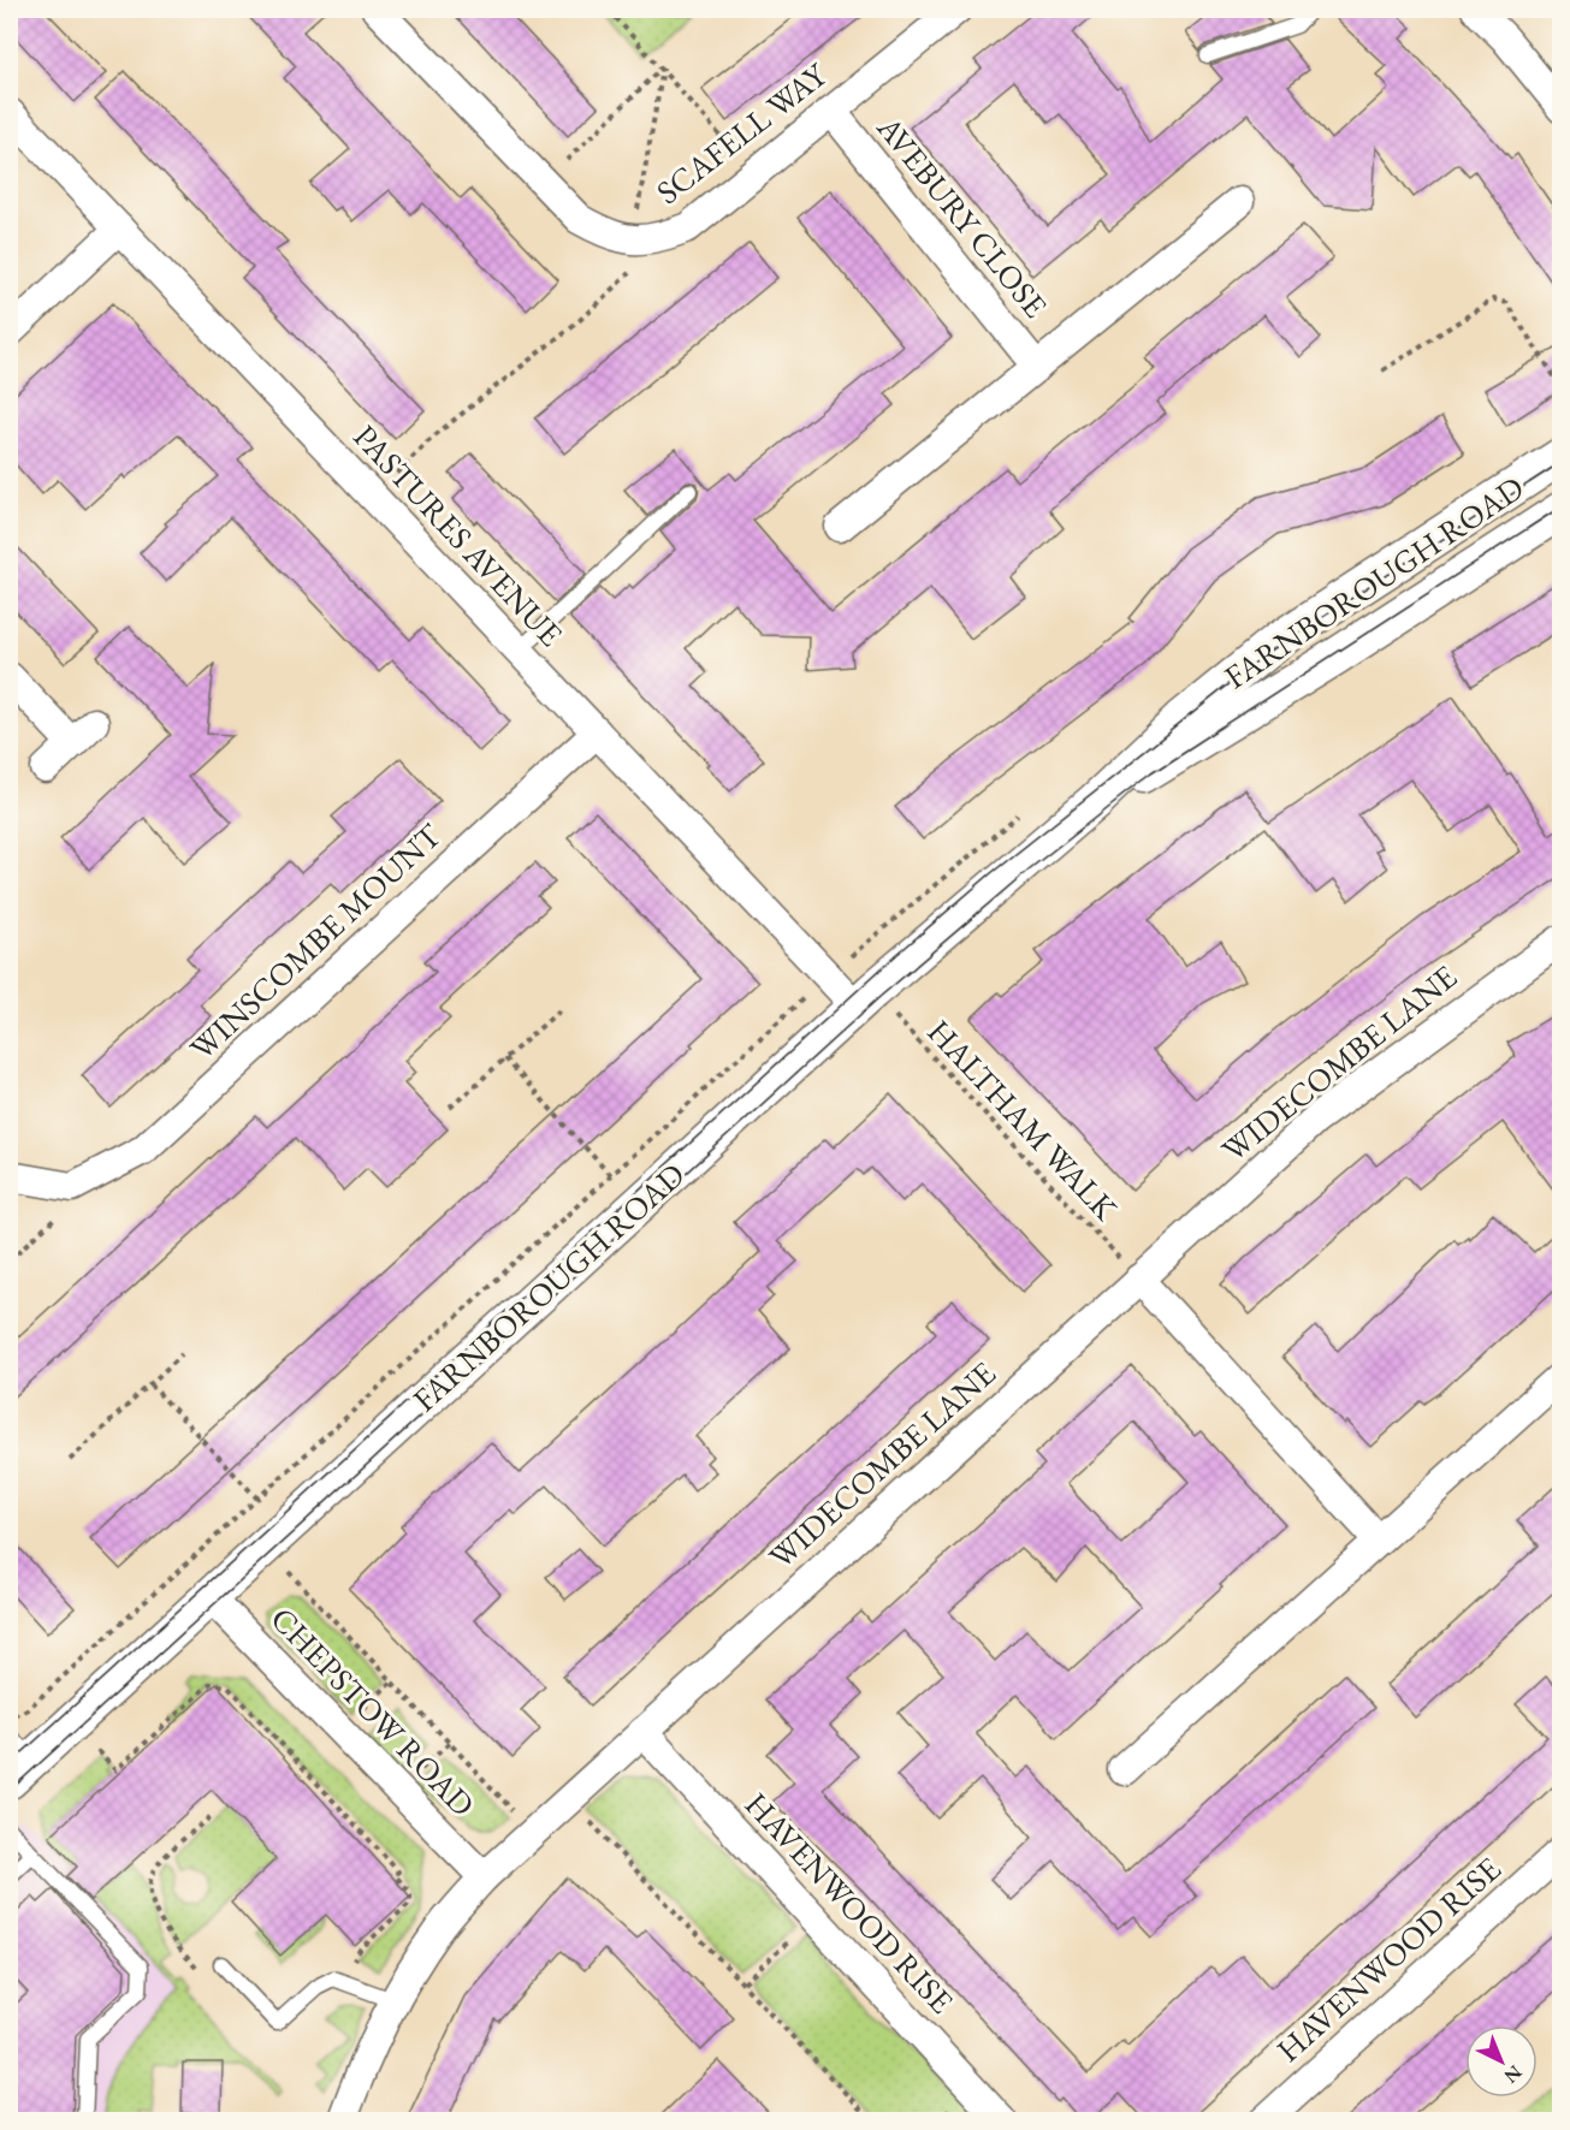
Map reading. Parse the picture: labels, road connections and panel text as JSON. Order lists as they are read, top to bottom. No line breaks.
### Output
{"streets":{"street":["SCAFELL WAY","AVEBURY CLOSE","PASTURES AVENUE","FARNBOROUGH ROAD","WINSCOMBE MOUNT","WIDECOMBE LANE","CHEPSTOW ROAD","HAVENWOOD RISE"],"path":["HALTHAM WALK"]},"crossings":[["SCAFELL WAY","AVEBURY CLOSE"],["PASTURES AVENUE","FARNBOROUGH ROAD"],["PASTURES AVENUE","WINSCOMBE MOUNT"],["PASTURES AVENUE","HALTHAM WALK"],["FARNBOROUGH ROAD","HALTHAM WALK"],["FARNBOROUGH ROAD","CHEPSTOW ROAD"],["WIDECOMBE LANE","HALTHAM WALK"],["WIDECOMBE LANE","CHEPSTOW ROAD"],["WIDECOMBE LANE","HAVENWOOD RISE"]],"north":"bottom right"}
